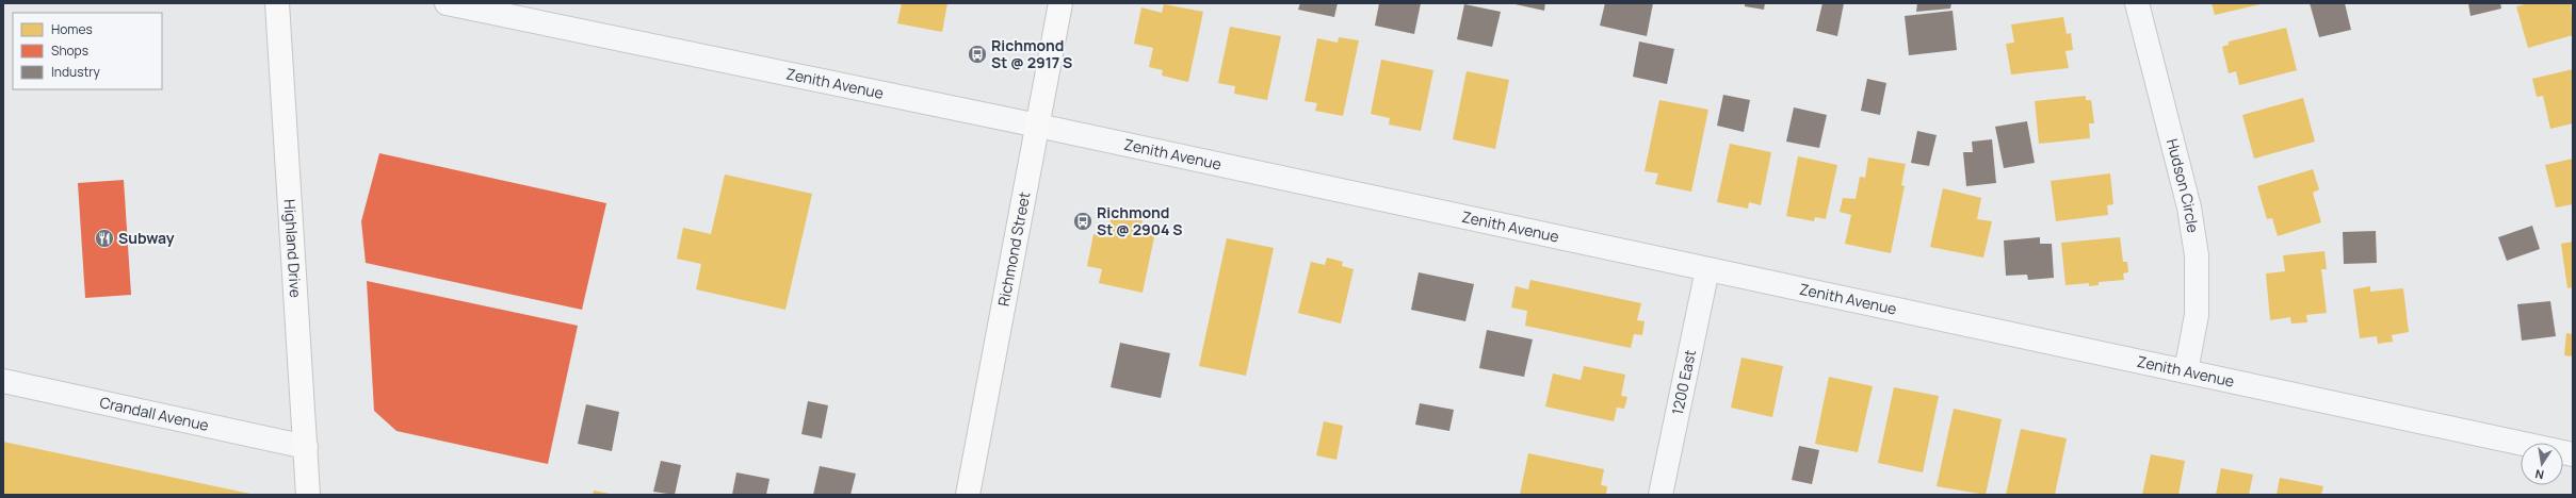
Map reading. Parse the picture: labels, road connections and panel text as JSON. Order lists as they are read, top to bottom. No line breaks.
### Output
{"streets":{"main road":["Highland Drive","Richmond Street"],"street":["Zenith Avenue","Hudson Circle","1200 East","Crandall Avenue"]},"crossings":[["Zenith Avenue","Hudson Circle"],["Zenith Avenue","Richmond Street"],["Zenith Avenue","1200 East"],["Highland Drive","Crandall Avenue"]],"places":{"bus stop":["Richmond St @ 2917 S","Richmond St @ 2904 S"],"restaurant":["Subway"]},"legend":["Homes","Shops","Industry"],"north":"bottom"}
